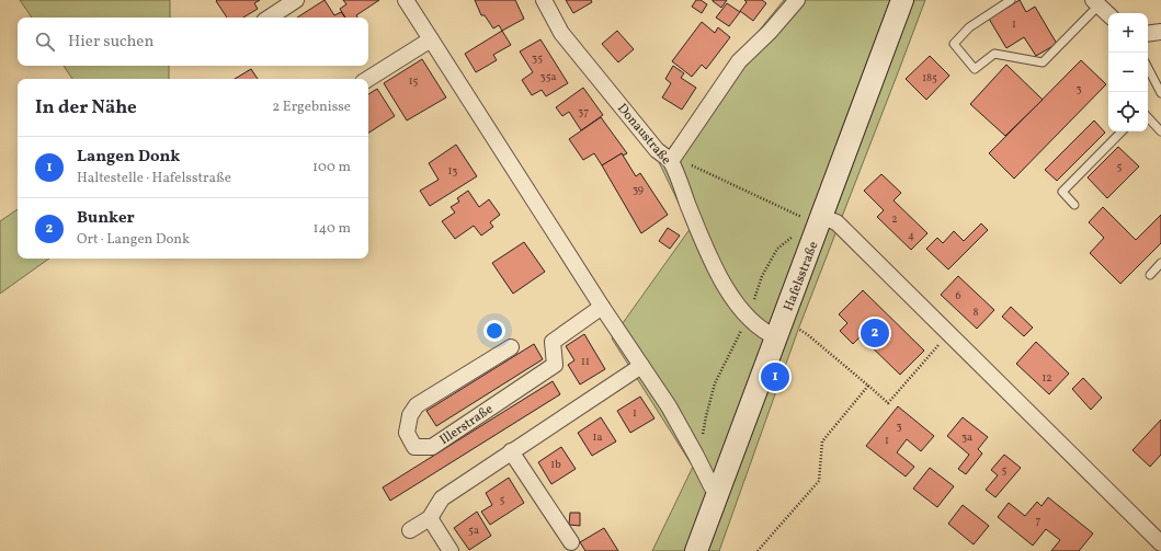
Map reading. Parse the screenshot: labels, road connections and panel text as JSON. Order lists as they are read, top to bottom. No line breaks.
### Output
{"streets":{"main road":["Hafelsstraße"],"street":["Donaustraße","Illerstraße"]},"crossings":[["Donaustraße","Hafelsstraße"]],"house_numbers":["1","35","35a","185","15","3","37","5","13","39","2","4","6","8","11","12","1","3","1a","3a","1","1b","5","5","7","5a"],"page":{"map_buttons":["+","−"],"search":"Hier suchen","heading":["In der Nähe","2 Ergebnisse"],"list":[{"mark":"1","name":"Langen Donk","note":"Haltestelle · Hafelsstraße","value":"100 m"},{"mark":"2","name":"Bunker","note":"Ort · Langen Donk","value":"140 m"}],"pins":["2","1"]}}
